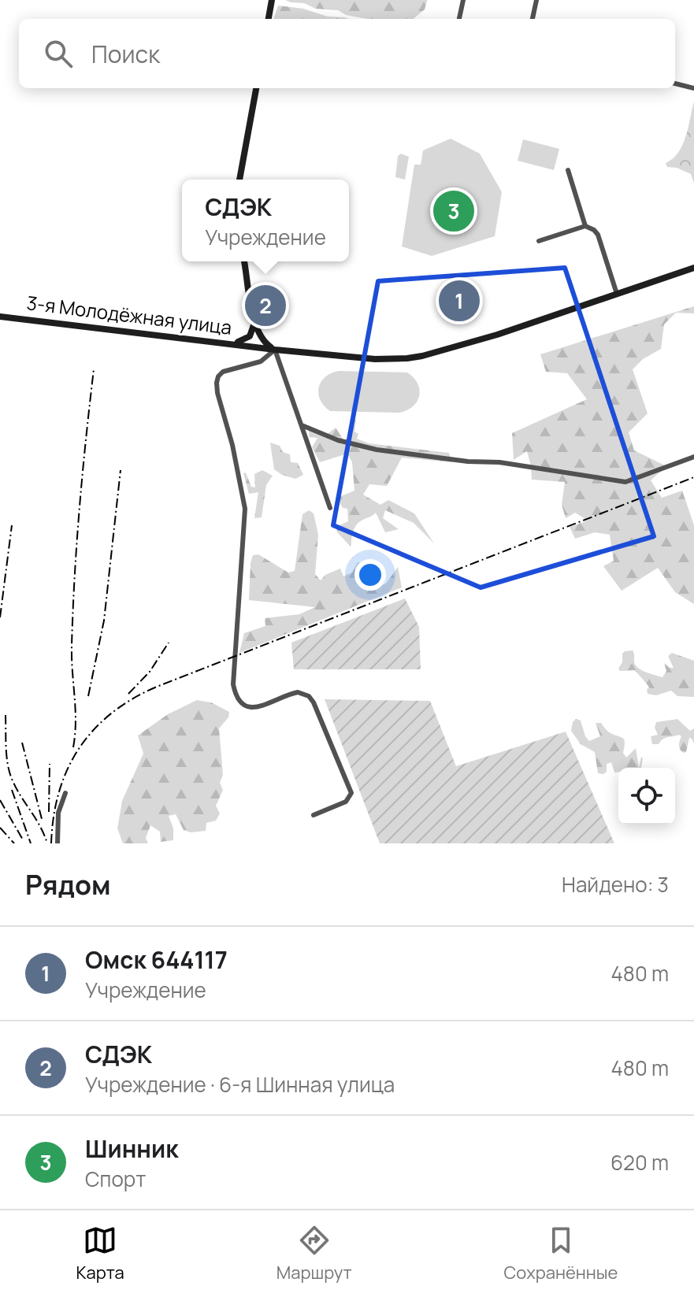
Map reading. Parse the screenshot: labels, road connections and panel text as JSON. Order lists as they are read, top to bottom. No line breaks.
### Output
{"streets":{"main road":["3-я Молодёжная улица"]},"page":{"search":"Поиск","popup":["СДЭК","Учреждение"],"pins":["3","1","2"],"heading":["Рядом","Найдено: 3"],"list":[{"mark":"1","name":"Омск 644117","note":"Учреждение","value":"480 m"},{"mark":"2","name":"СДЭК","note":"Учреждение · 6-я Шинная улица","value":"480 m"},{"mark":"3","name":"Шинник","note":"Спорт","value":"620 m"}],"nav":["Карта","Маршрут","Сохранённые"]}}
